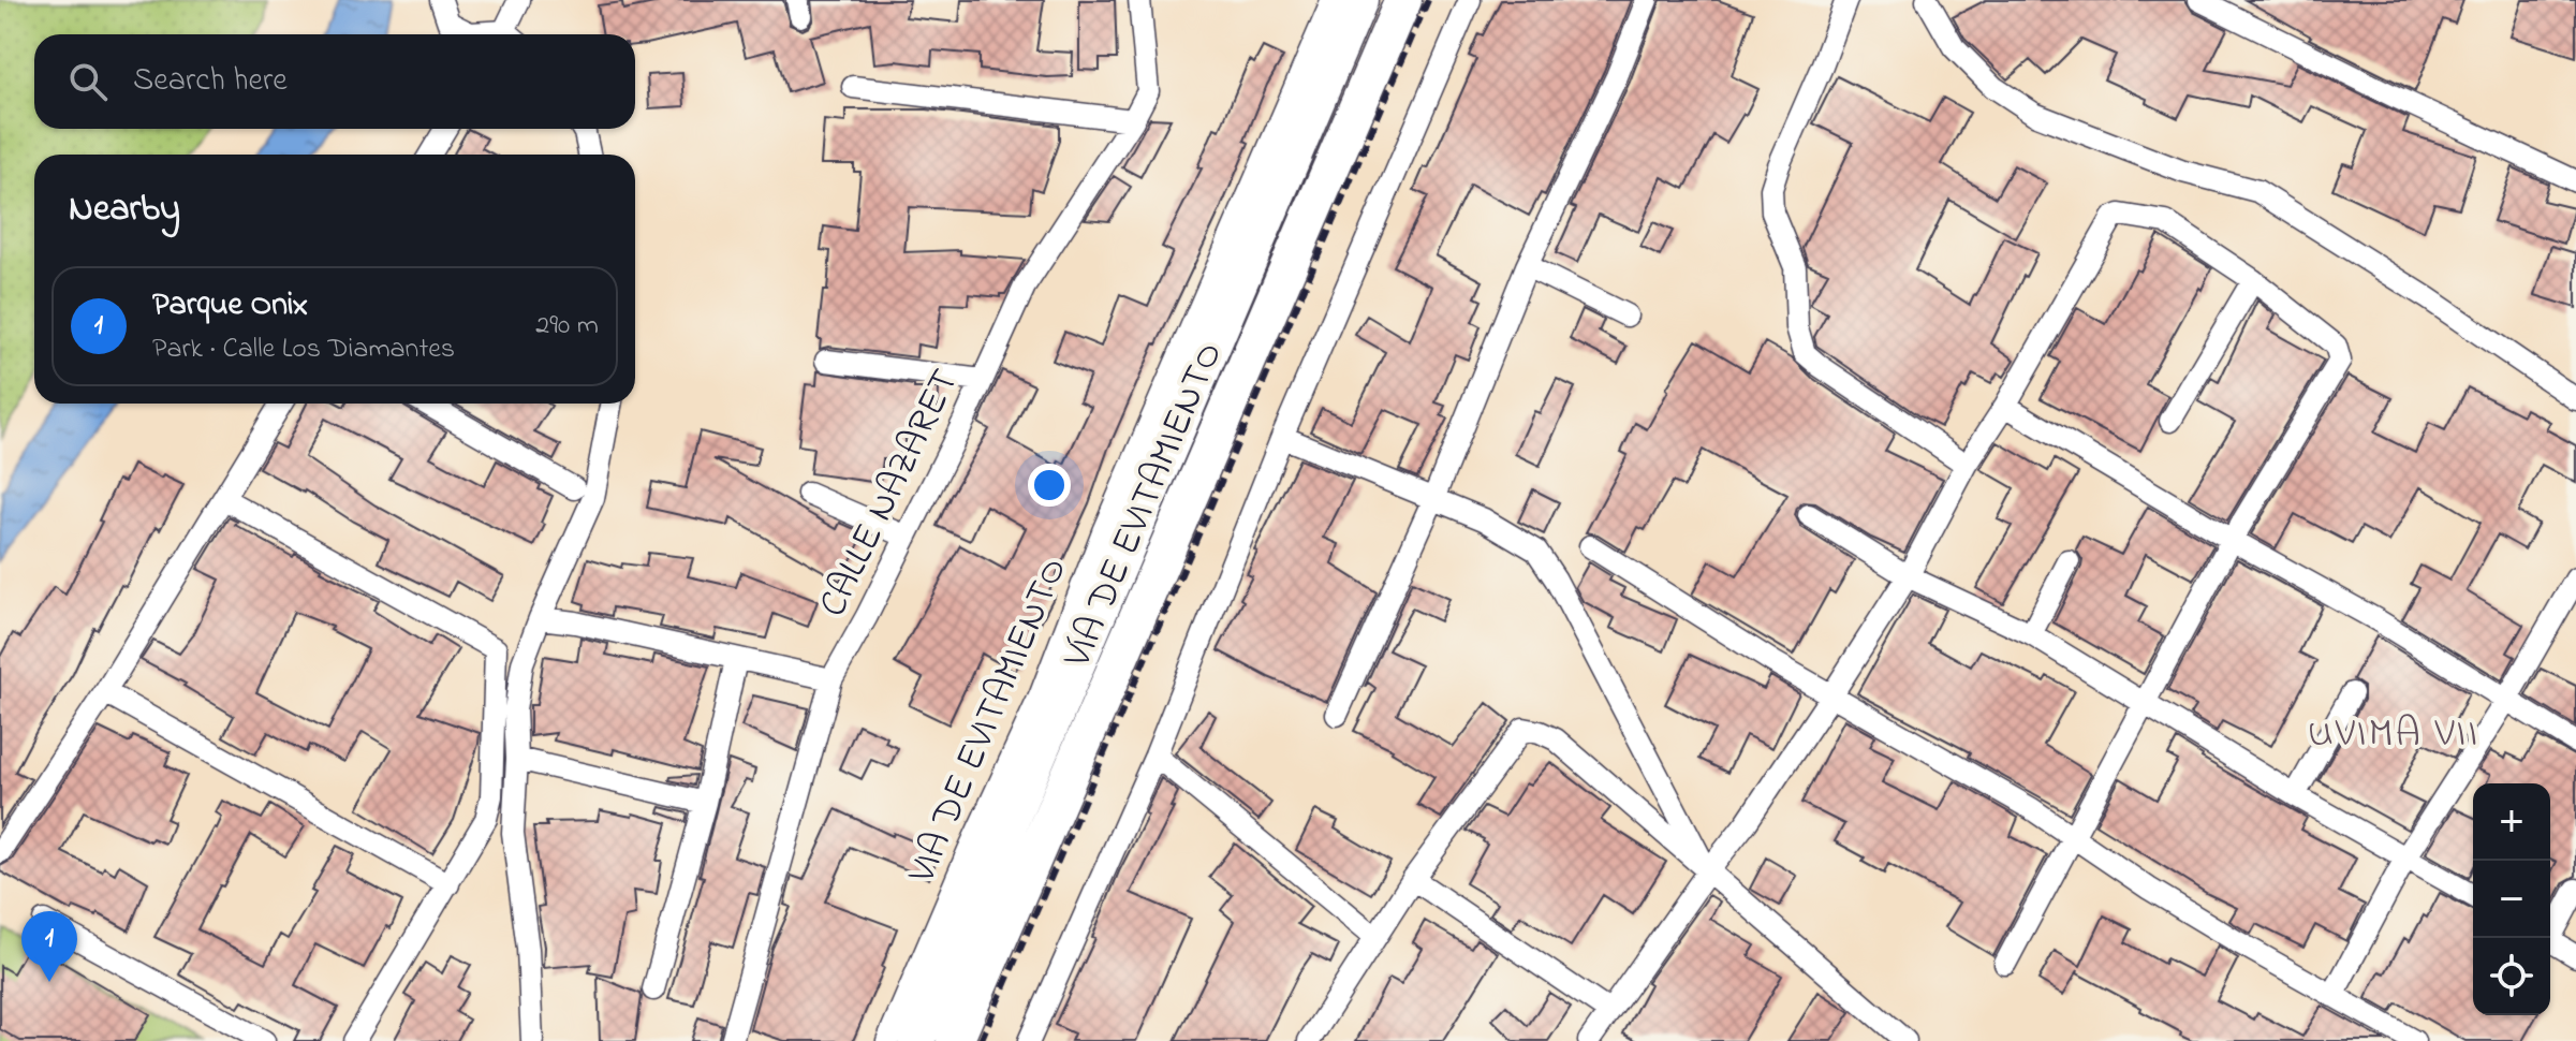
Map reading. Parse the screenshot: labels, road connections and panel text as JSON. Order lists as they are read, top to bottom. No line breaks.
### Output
{"streets":{"highway":["VÍA DE EVITAMIENTO"],"street":["CALLE NAZARET","VIA DE EVITAMIENTO"]},"districts":["UVIMA VII"],"page":{"search":"Search here","heading":"Nearby","list":[{"mark":"1","name":"Parque Onix","note":"Park · Calle Los Diamantes","value":"290 m"}],"map_buttons":["+","−"],"pins":"1"}}
